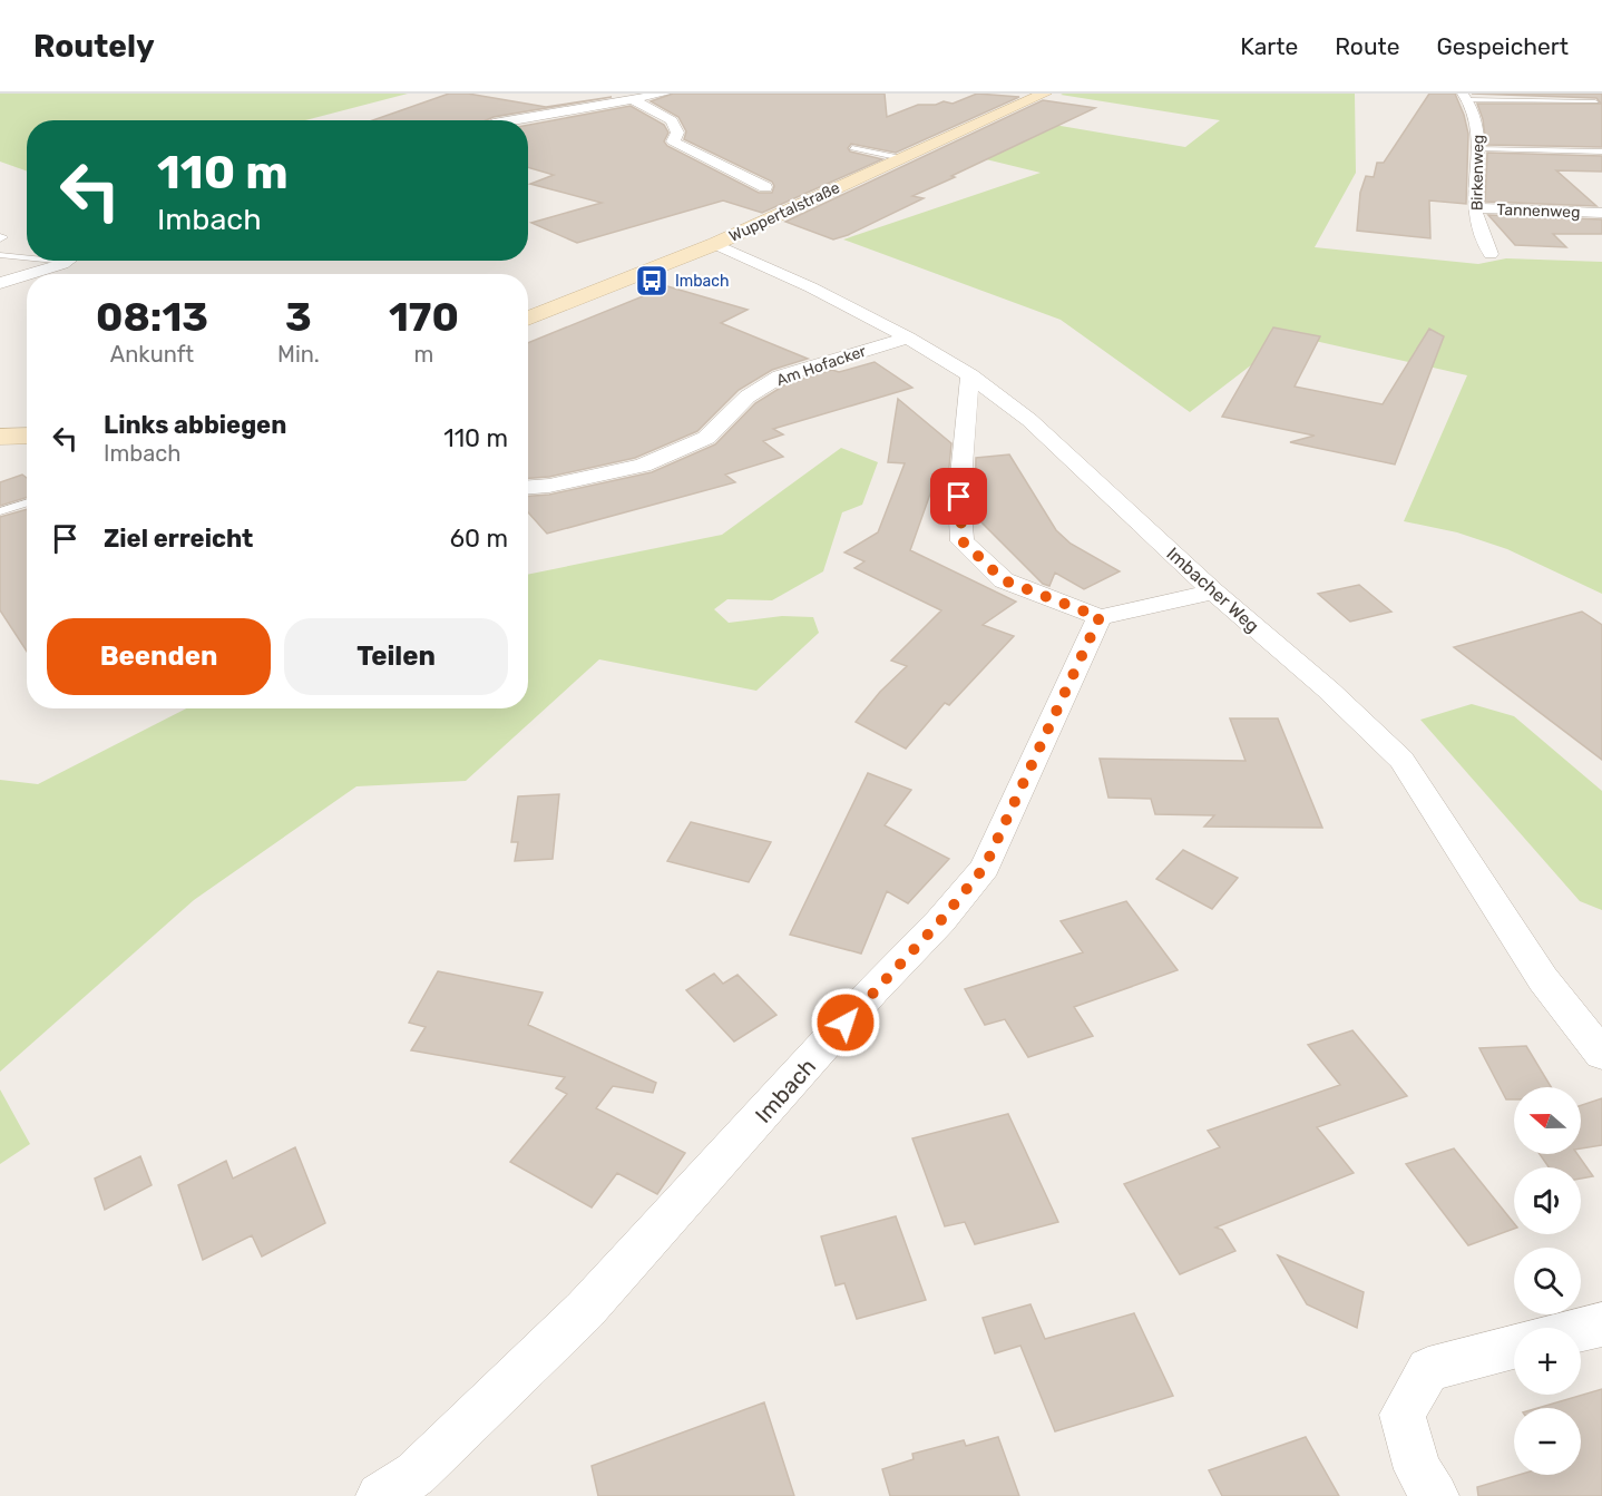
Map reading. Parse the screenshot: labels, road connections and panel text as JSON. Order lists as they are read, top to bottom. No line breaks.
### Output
{"streets":{"main road":["Wuppertalstraße"],"street":["Birkenweg","Tannenweg","Am Hofacker","Imbacher Weg","Imbach"]},"crossings":[["Birkenweg","Tannenweg"],["Wuppertalstraße","Imbacher Weg"],["Am Hofacker","Imbacher Weg"]],"places":{"bus stop":["Imbach"]},"north":"left","page":{"header":"Routely","nav":["Karte","Route","Gespeichert"],"turn":["110 m","Imbach"],"eta":["08:13","Ankunft","3","Min.","170","m"],"list":[{"name":"Links abbiegen","note":"Imbach","value":"110 m"},{"name":"Ziel erreicht","value":"60 m"}],"buttons":["Beenden","Teilen"],"map_buttons":["+","−"]}}
